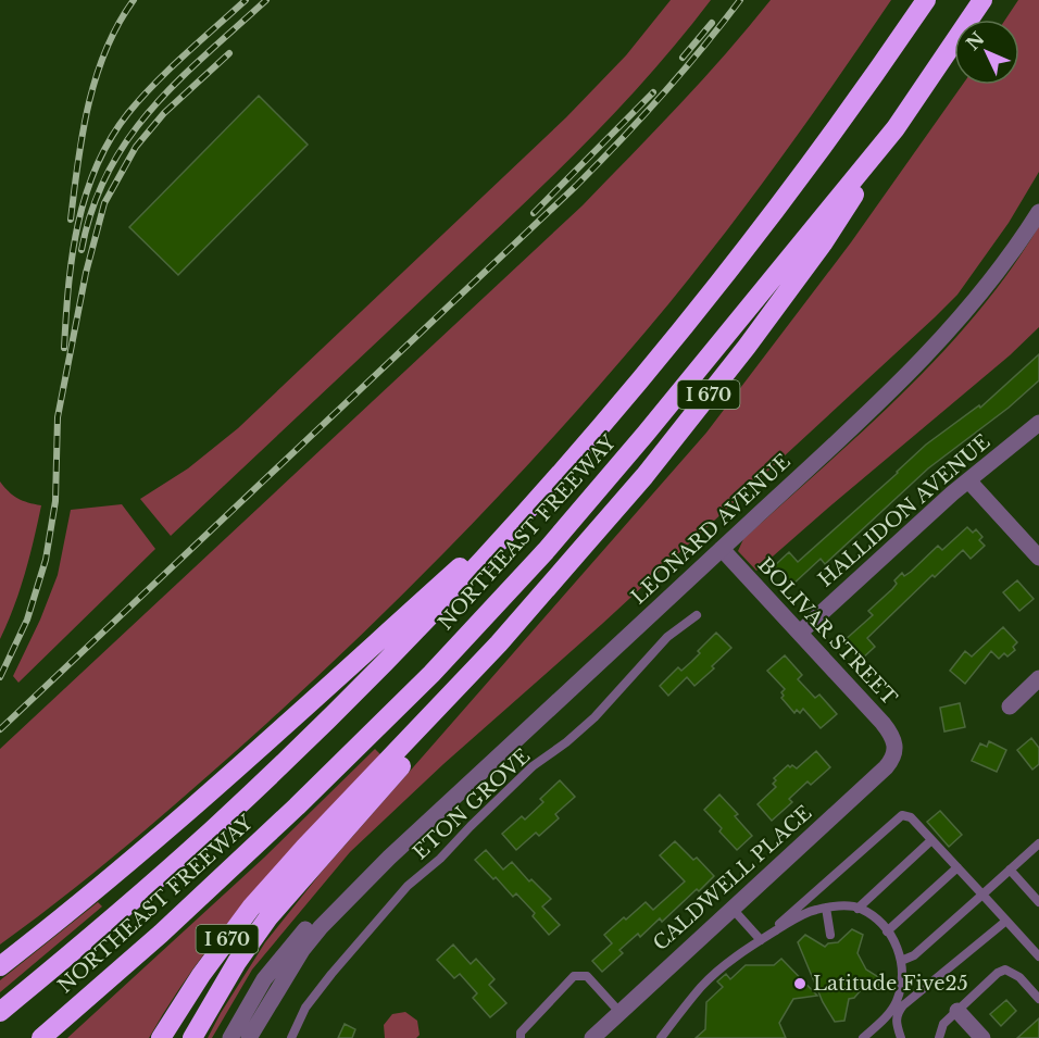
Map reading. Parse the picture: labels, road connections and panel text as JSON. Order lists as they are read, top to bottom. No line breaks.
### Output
{"streets":{"highway":["I 670","NORTHEAST FREEWAY"],"street":["HALLIDON AVENUE","LEONARD AVENUE","BOLIVAR STREET","CALDWELL PLACE"],"lane":["ETON GROVE"]},"crossings":[["I 670","NORTHEAST FREEWAY"],["HALLIDON AVENUE","BOLIVAR STREET"],["LEONARD AVENUE","BOLIVAR STREET"],["BOLIVAR STREET","CALDWELL PLACE"]],"places":["Latitude Five25"],"north":"top left"}
